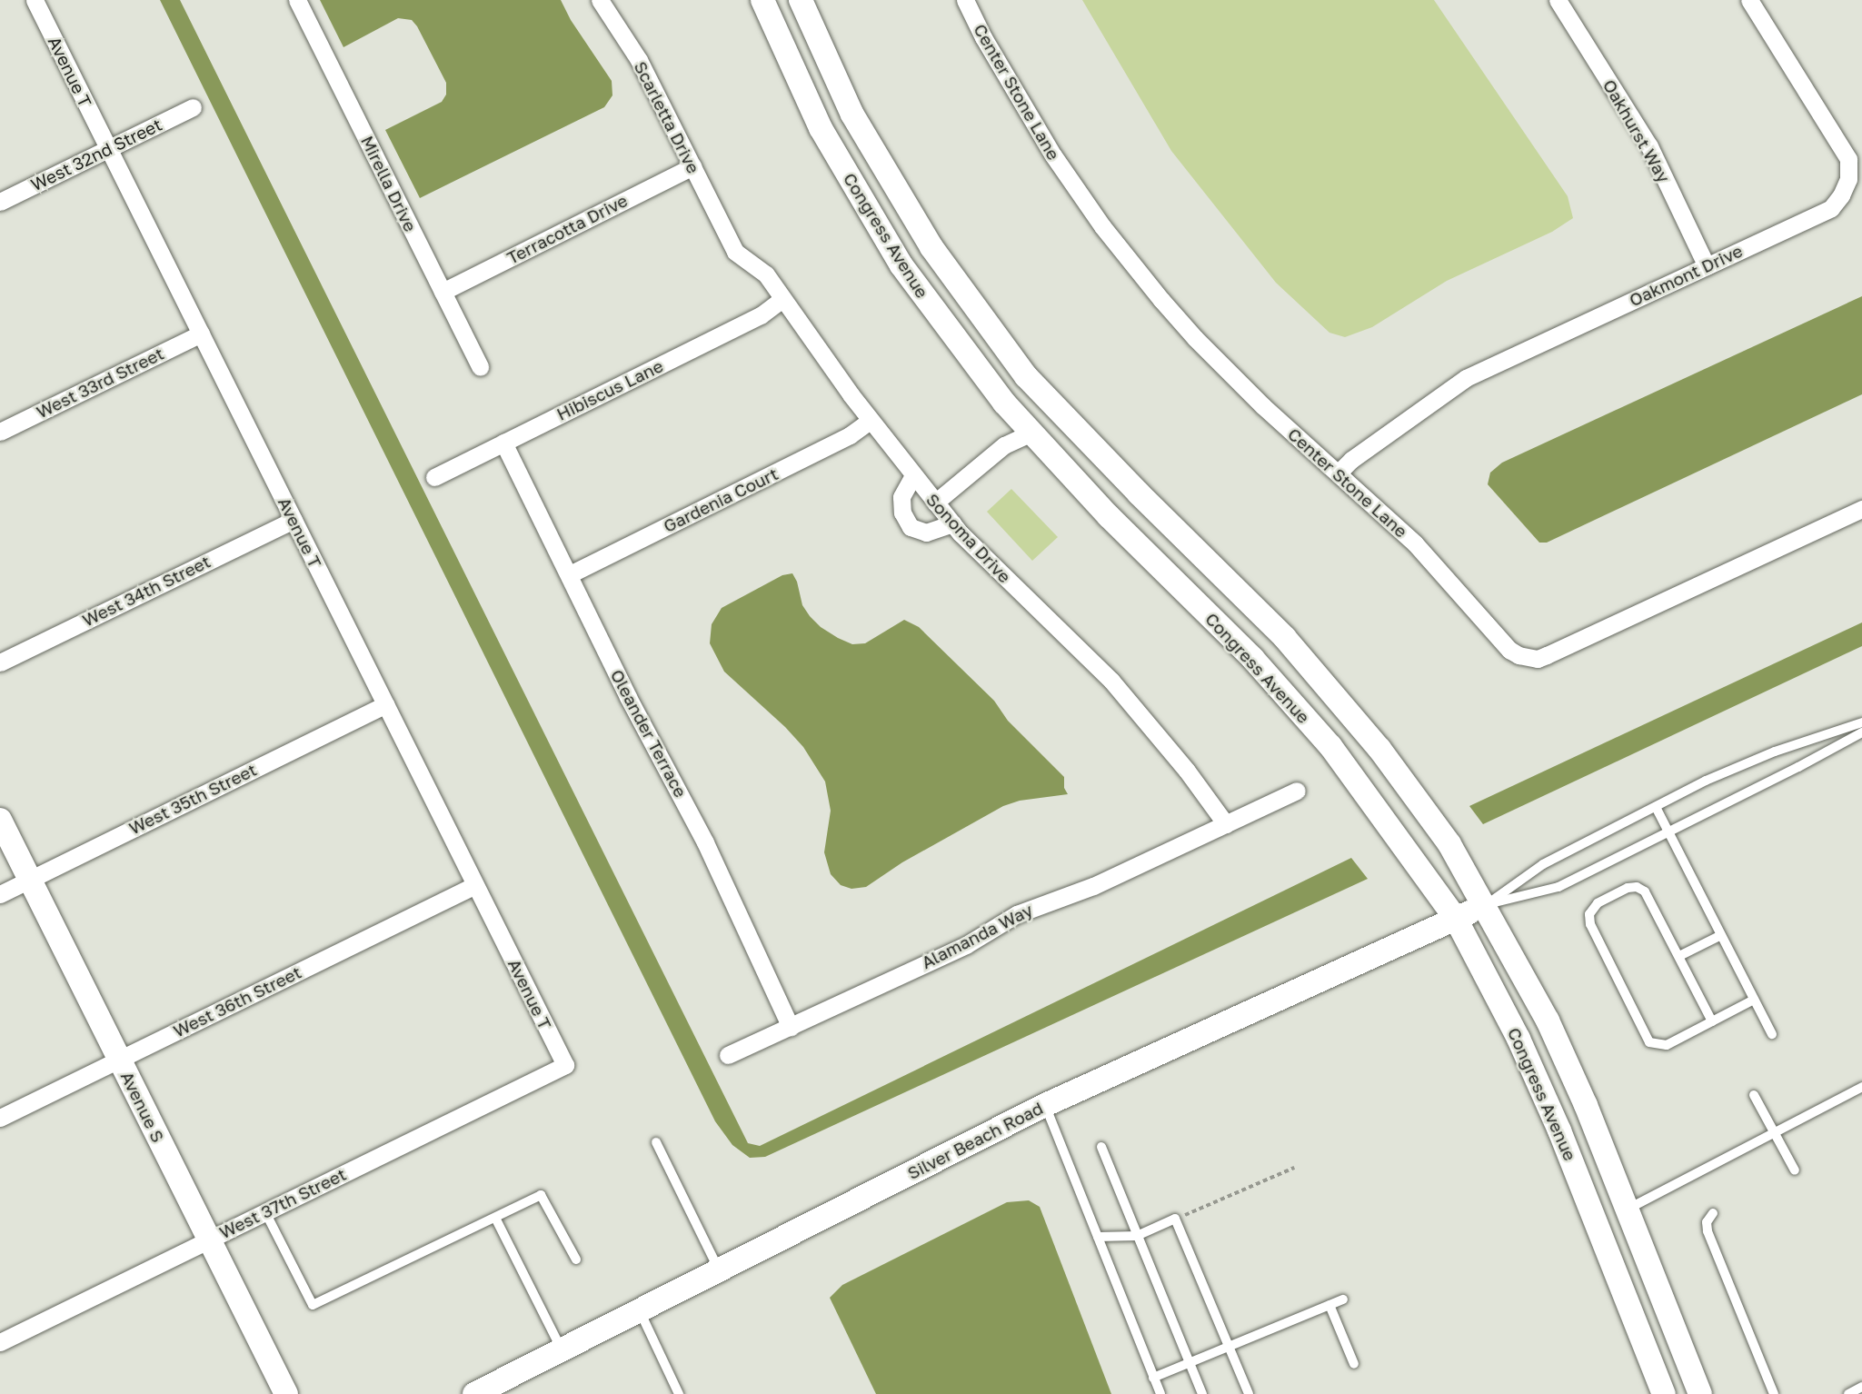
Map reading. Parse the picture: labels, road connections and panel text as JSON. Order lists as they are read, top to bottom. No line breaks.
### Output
{"streets":{"street":["Avenue T","Center Stone Lane","Scarletta Drive","Oakhurst Way","West 32nd Street","Mirella Drive","Terracotta Drive","Congress Avenue","Oakmont Drive","West 33rd Street","Hibiscus Lane","Gardenia Court","Sonoma Drive","West 34th Street","Oleander Terrace","West 35th Street","Alamanda Way","West 36th Street","Avenue S","Silver Beach Road","West 37th Street"]},"crossings":[["Avenue T","West 32nd Street"],["Avenue T","West 33rd Street"],["Avenue T","West 34th Street"],["Avenue T","West 35th Street"],["Avenue T","West 36th Street"],["Avenue T","West 37th Street"],["Center Stone Lane","Oakmont Drive"],["Scarletta Drive","Terracotta Drive"],["Scarletta Drive","Sonoma Drive"],["Oakhurst Way","Oakmont Drive"],["Mirella Drive","Terracotta Drive"],["Congress Avenue","Silver Beach Road"],["Hibiscus Lane","Sonoma Drive"],["Hibiscus Lane","Oleander Terrace"],["Gardenia Court","Sonoma Drive"],["Gardenia Court","Oleander Terrace"],["Sonoma Drive","Alamanda Way"],["Oleander Terrace","Alamanda Way"],["West 35th Street","Avenue S"],["West 36th Street","Avenue S"],["Avenue S","West 37th Street"]]}
